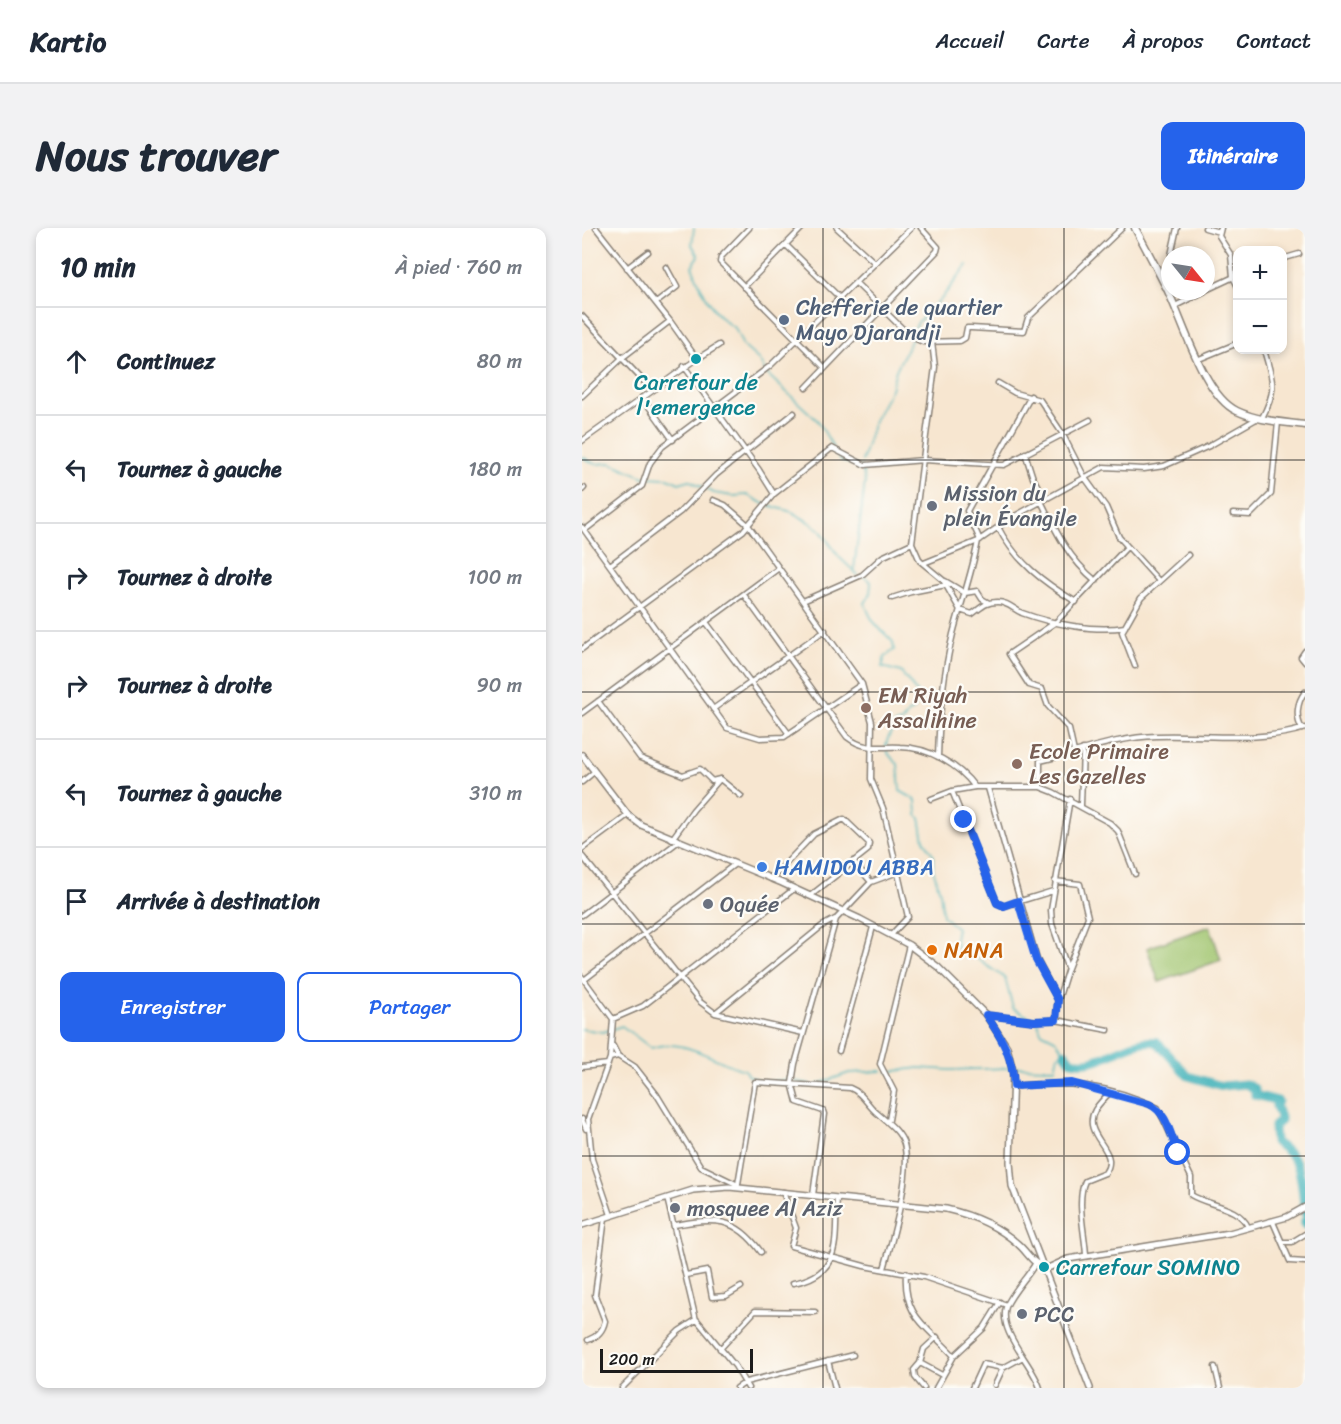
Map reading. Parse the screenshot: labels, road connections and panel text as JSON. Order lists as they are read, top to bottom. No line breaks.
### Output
{"places":["Chefferie de quartier Mayo Djarandji","Carrefour de l'emergence","Mission du plein Évangile","EM Riyah Assalihine","Ecole Primaire Les Gazelles","HAMIDOU ABBA","Oquée","NANA","mosquee Al Aziz","Carrefour SOMINO","PCC"],"scale_bar":"200 m","north":"bottom right","page":{"header":"Kartio","nav":["Accueil","Carte","À propos","Contact"],"title":"Nous trouver","buttons":["Itinéraire",["Enregistrer","Partager"]],"heading":["10 min","À pied · 760 m"],"map_buttons":["+","−"],"list":[["Continuez","80 m"],["Tournez à gauche","180 m"],["Tournez à droite","100 m"],["Tournez à droite","90 m"],["Tournez à gauche","310 m"],"Arrivée à destination"],"scale":"200 m"}}
